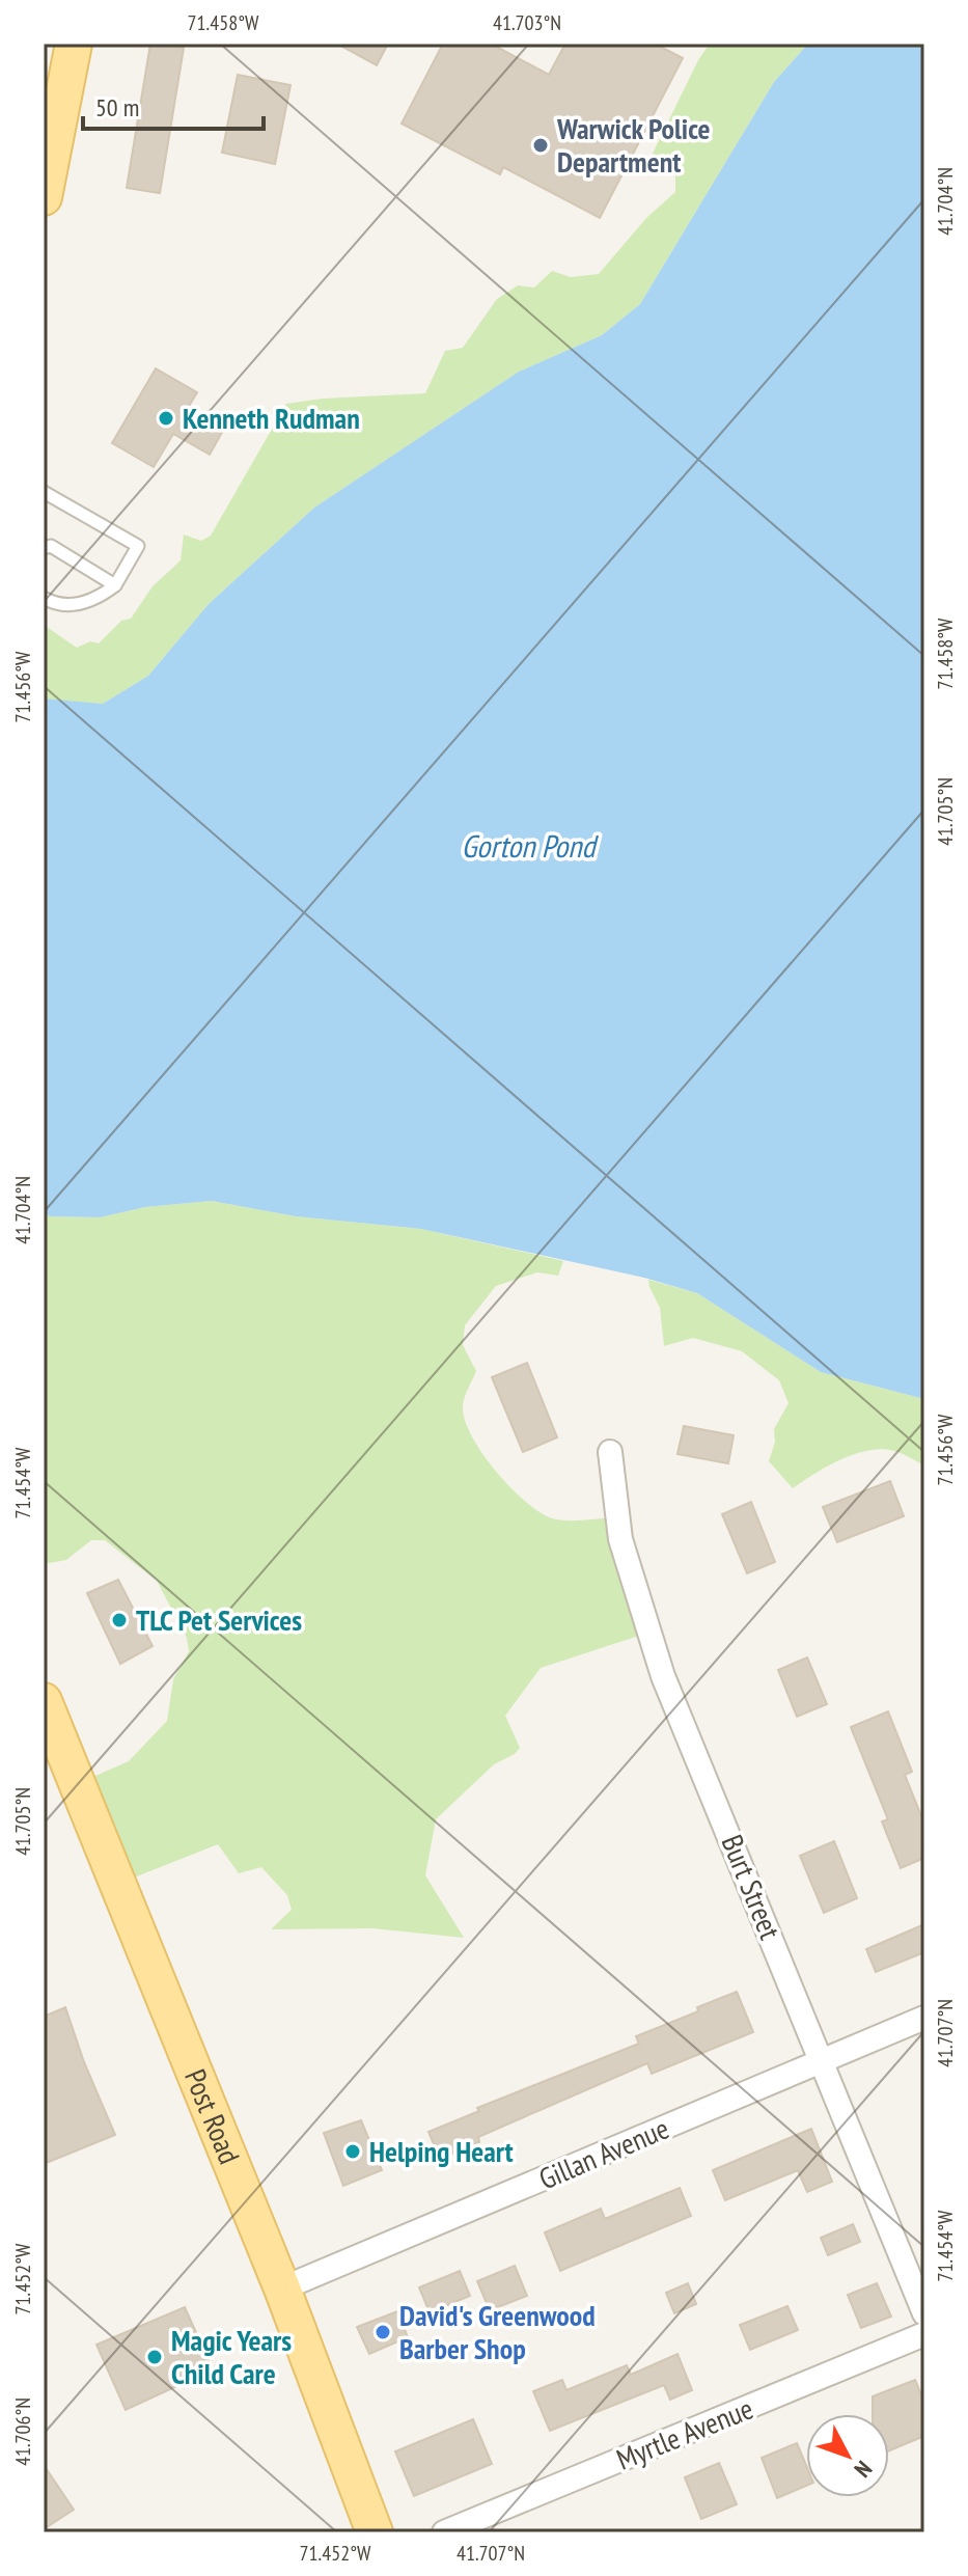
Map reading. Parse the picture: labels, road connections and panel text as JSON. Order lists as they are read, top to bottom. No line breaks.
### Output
{"streets":{"main road":["Post Road"],"street":["Burt Street","Gillan Avenue","Myrtle Avenue"]},"crossings":[["Burt Street","Gillan Avenue"],["Post Road","Gillan Avenue"]],"water":["Gorton Pond"],"places":["Warwick Police Department","Kenneth Rudman","TLC Pet Services","Helping Heart","David's Greenwood Barber Shop","Magic Years Child Care"],"scale_bar":"50 m","north":"bottom right","coordinates":["71.458°W","41.703°N","41.704°N","71.456°W","41.705°N","71.454°W","41.707°N","71.452°W","41.706°N"]}
